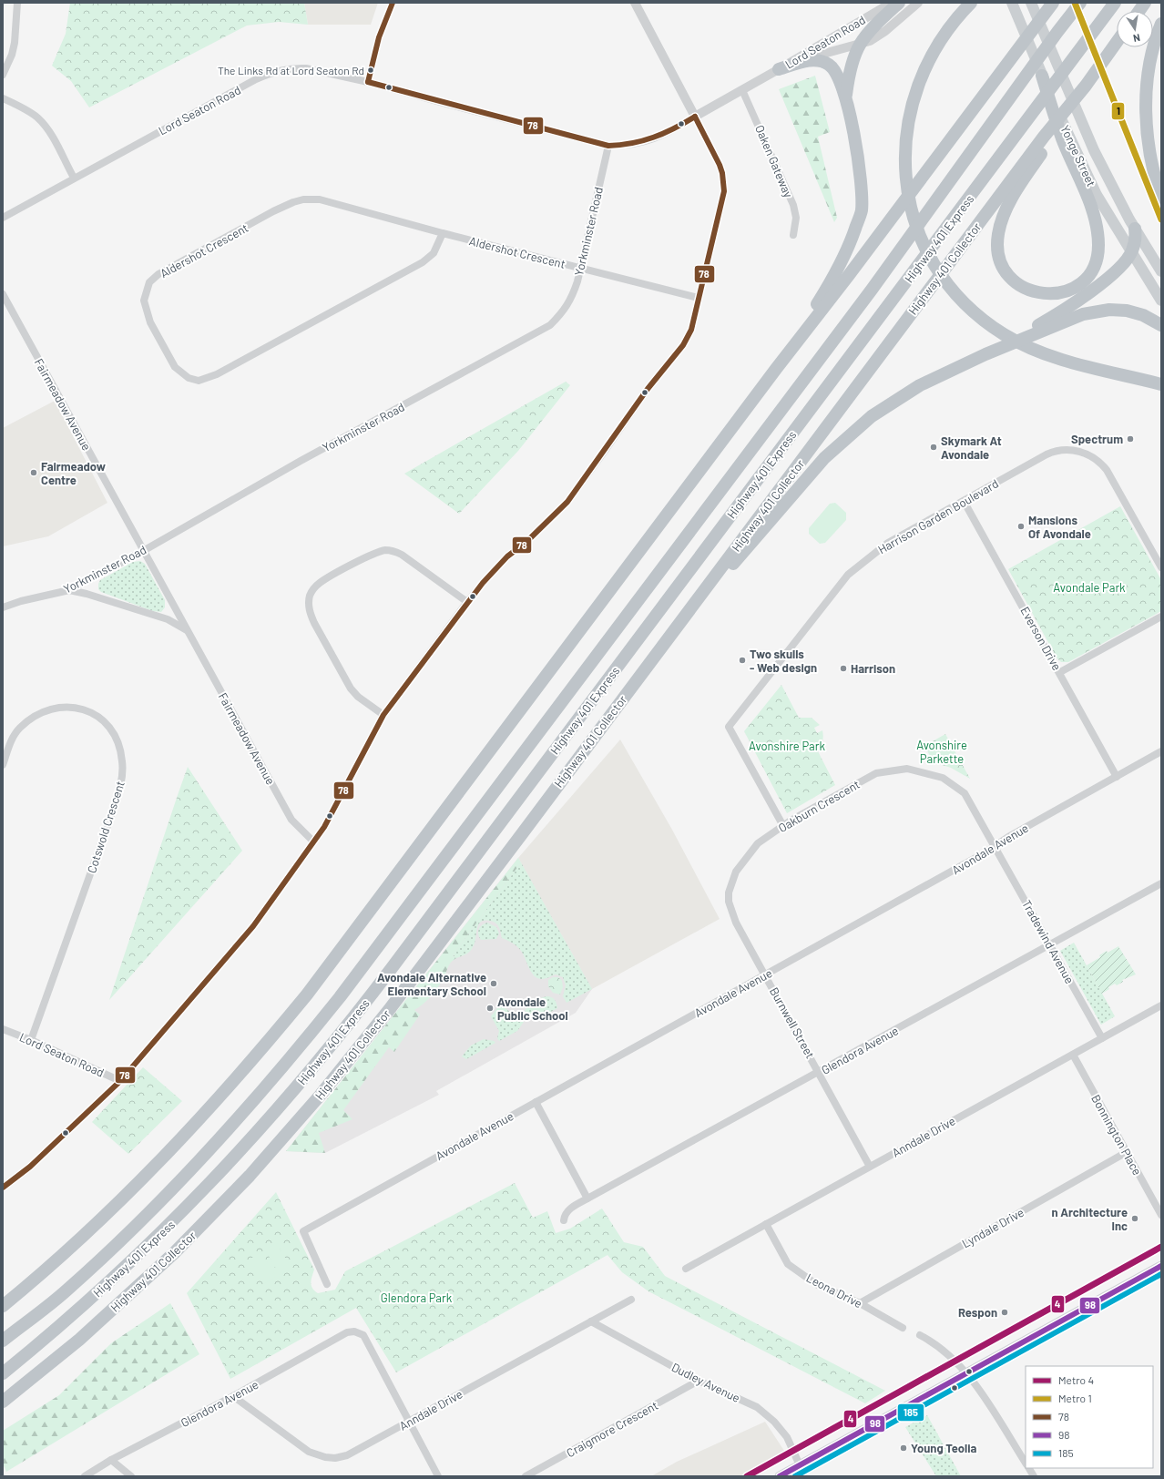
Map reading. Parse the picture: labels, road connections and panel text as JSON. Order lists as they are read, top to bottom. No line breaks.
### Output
{"streets":{"highway":["Highway 401 Express","Highway 401 Collector"],"main road":["Yonge Street"],"street":["Lord Seaton Road","Oaken Gateway","Yorkminster Road","Aldershot Crescent","Fairmeadow Avenue","Harrison Garden Boulevard","Everson Drive","Oakburn Crescent","Cotswold Crescent","Avondale Avenue","Tradewind Avenue","Burnwell Street","Glendora Avenue","Bonnington Place","Anndale Drive","Lyndale Drive","Leona Drive","Dudley Avenue","Craigmore Crescent"]},"crossings":[["Lord Seaton Road","Oaken Gateway"],["Lord Seaton Road","Yorkminster Road"],["Lord Seaton Road","Cotswold Crescent"],["Yorkminster Road","Aldershot Crescent"],["Yorkminster Road","Fairmeadow Avenue"],["Harrison Garden Boulevard","Everson Drive"],["Harrison Garden Boulevard","Oakburn Crescent"],["Everson Drive","Avondale Avenue"],["Oakburn Crescent","Avondale Avenue"],["Oakburn Crescent","Tradewind Avenue"],["Oakburn Crescent","Burnwell Street"],["Avondale Avenue","Tradewind Avenue"],["Avondale Avenue","Burnwell Street"],["Tradewind Avenue","Glendora Avenue"],["Tradewind Avenue","Anndale Drive"],["Burnwell Street","Glendora Avenue"],["Burnwell Street","Anndale Drive"],["Glendora Avenue","Anndale Drive"],["Bonnington Place","Anndale Drive"],["Bonnington Place","Lyndale Drive"],["Anndale Drive","Leona Drive"],["Anndale Drive","Dudley Avenue"],["Lyndale Drive","Leona Drive"],["Dudley Avenue","Craigmore Crescent"]],"parks":["Avondale Park","Avonshire Parkette","Avonshire Park","Glendora Park"],"places":["The Links Rd at Lord Seaton Rd","Spectrum","Skymark At Avondale","Fairmeadow Centre","Mansions Of Avondale","Two skulls - Web design","Harrison","Avondale Alternative Elementary School","Avondale Public School","n Architecture Inc","Respon","Young Teolia"],"lines":["metro line 1","transit line 78","metro line 4","transit line 98","transit line 185"],"legend":["Metro 4","Metro 1","78","98","185"],"north":"bottom"}
